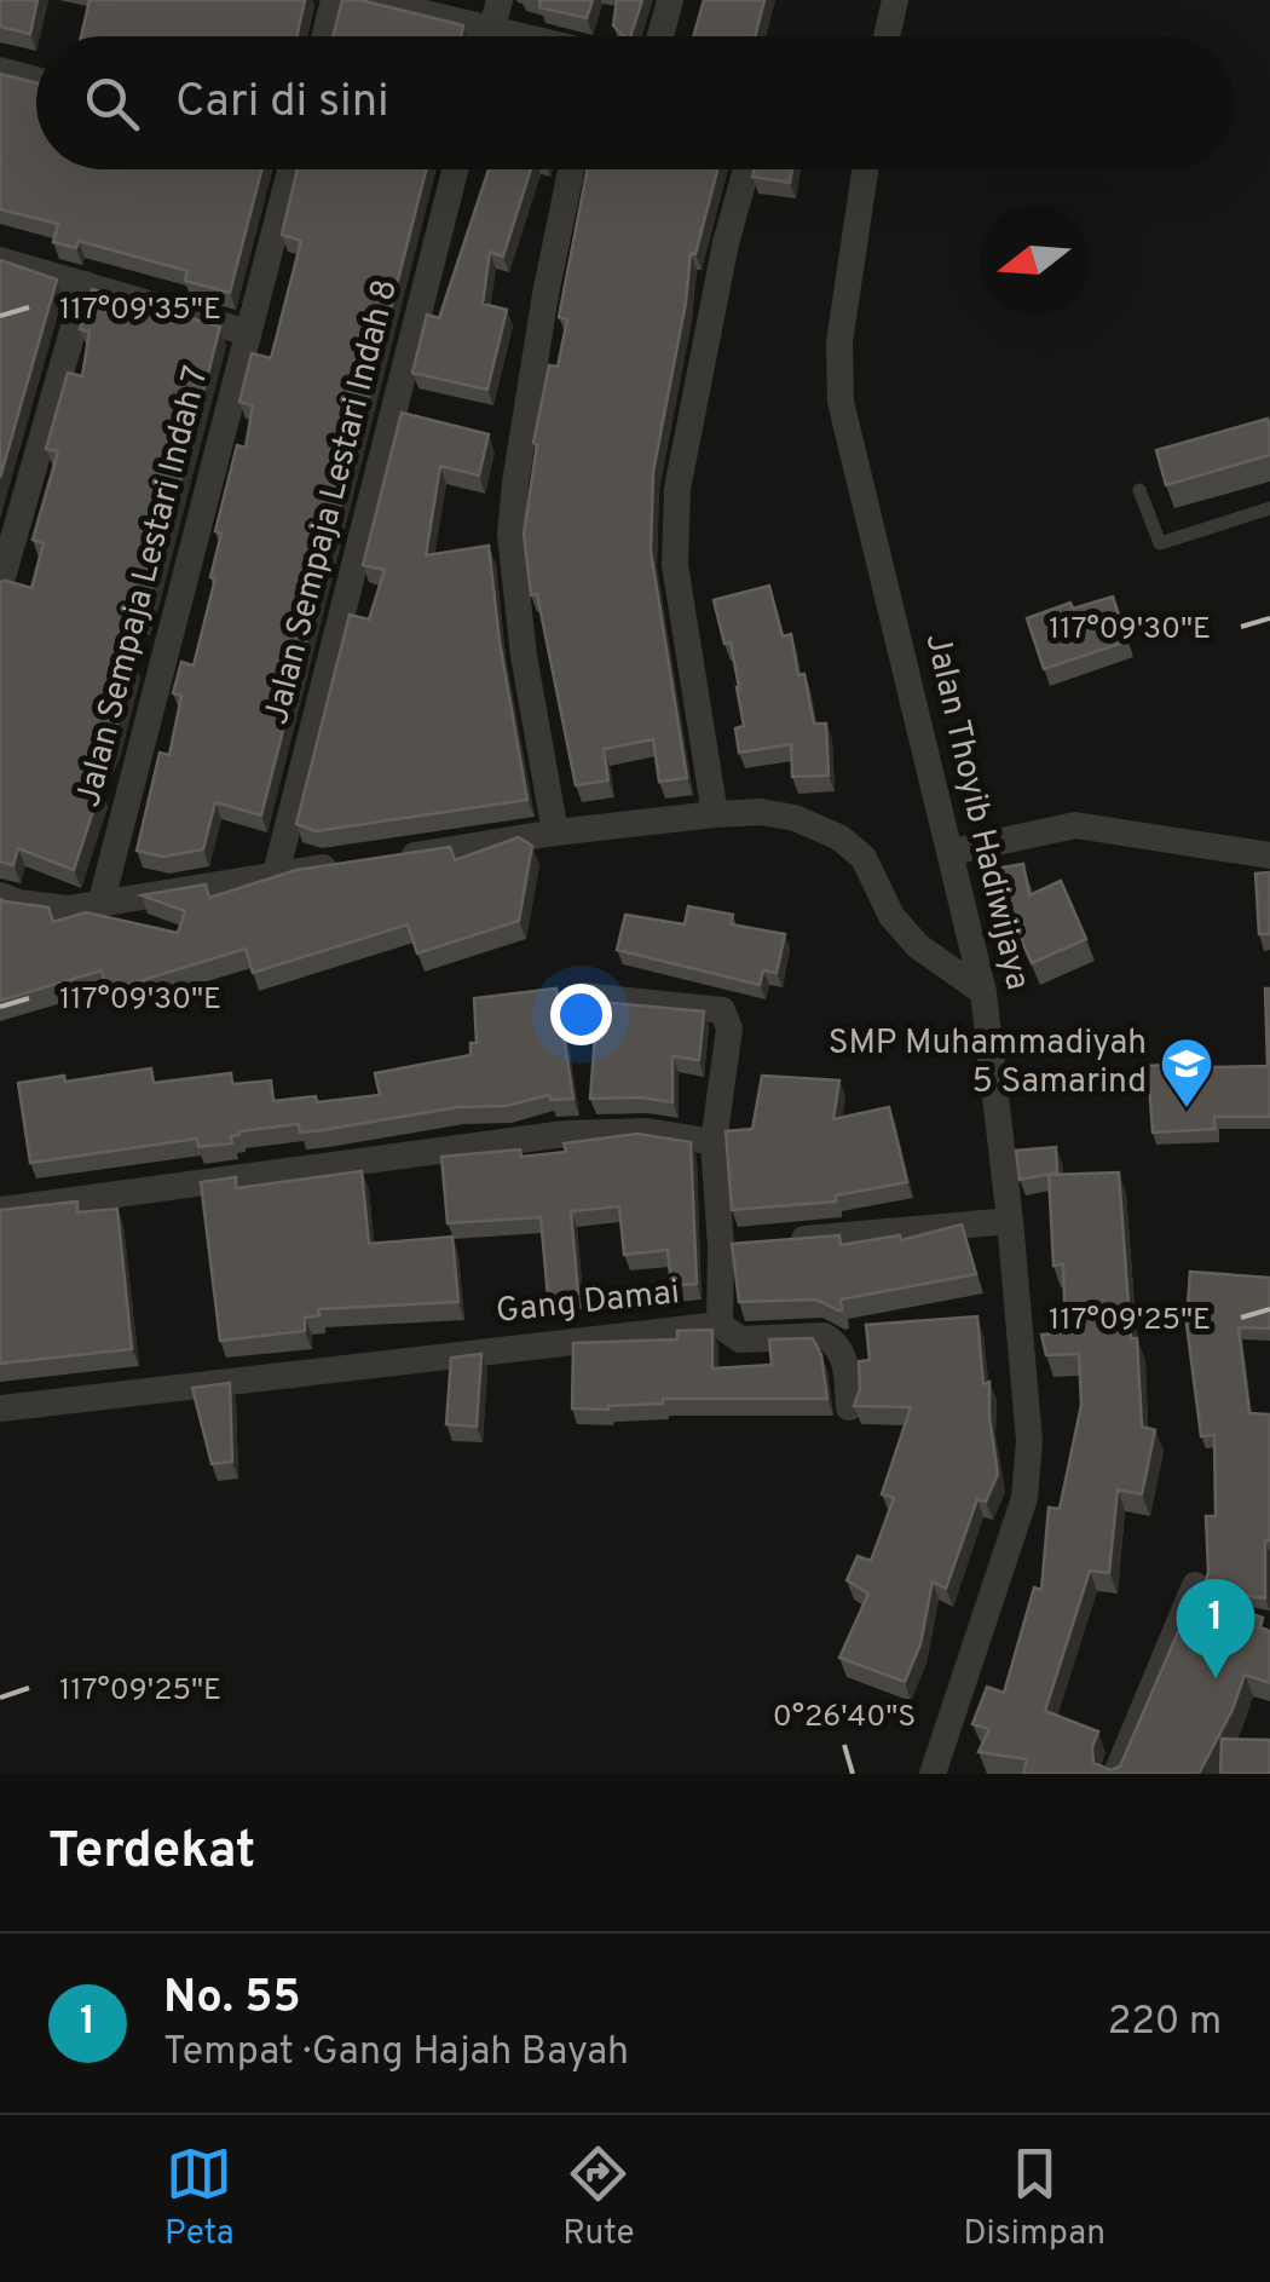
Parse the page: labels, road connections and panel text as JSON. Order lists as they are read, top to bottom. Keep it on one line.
{"streets":{"street":["Jalan Sempaja Lestari Indah 8","Jalan Sempaja Lestari Indah 7","Jalan Thoyib Hadiwijaya","Gang Damai"]},"places":{"school or university":["SMP Muhammadiyah 5 Samarind"]},"north":"left","page":{"search":"Cari di sini","pins":"1","heading":"Terdekat","list":[{"mark":"1","name":"No. 55","note":"Tempat · Gang Hajah Bayah","value":"220 m"}],"nav":["Peta","Rute","Disimpan"]},"coordinates":["117°09'35\"E","117°09'30\"E","117°09'25\"E","0°26'40\"S"]}
